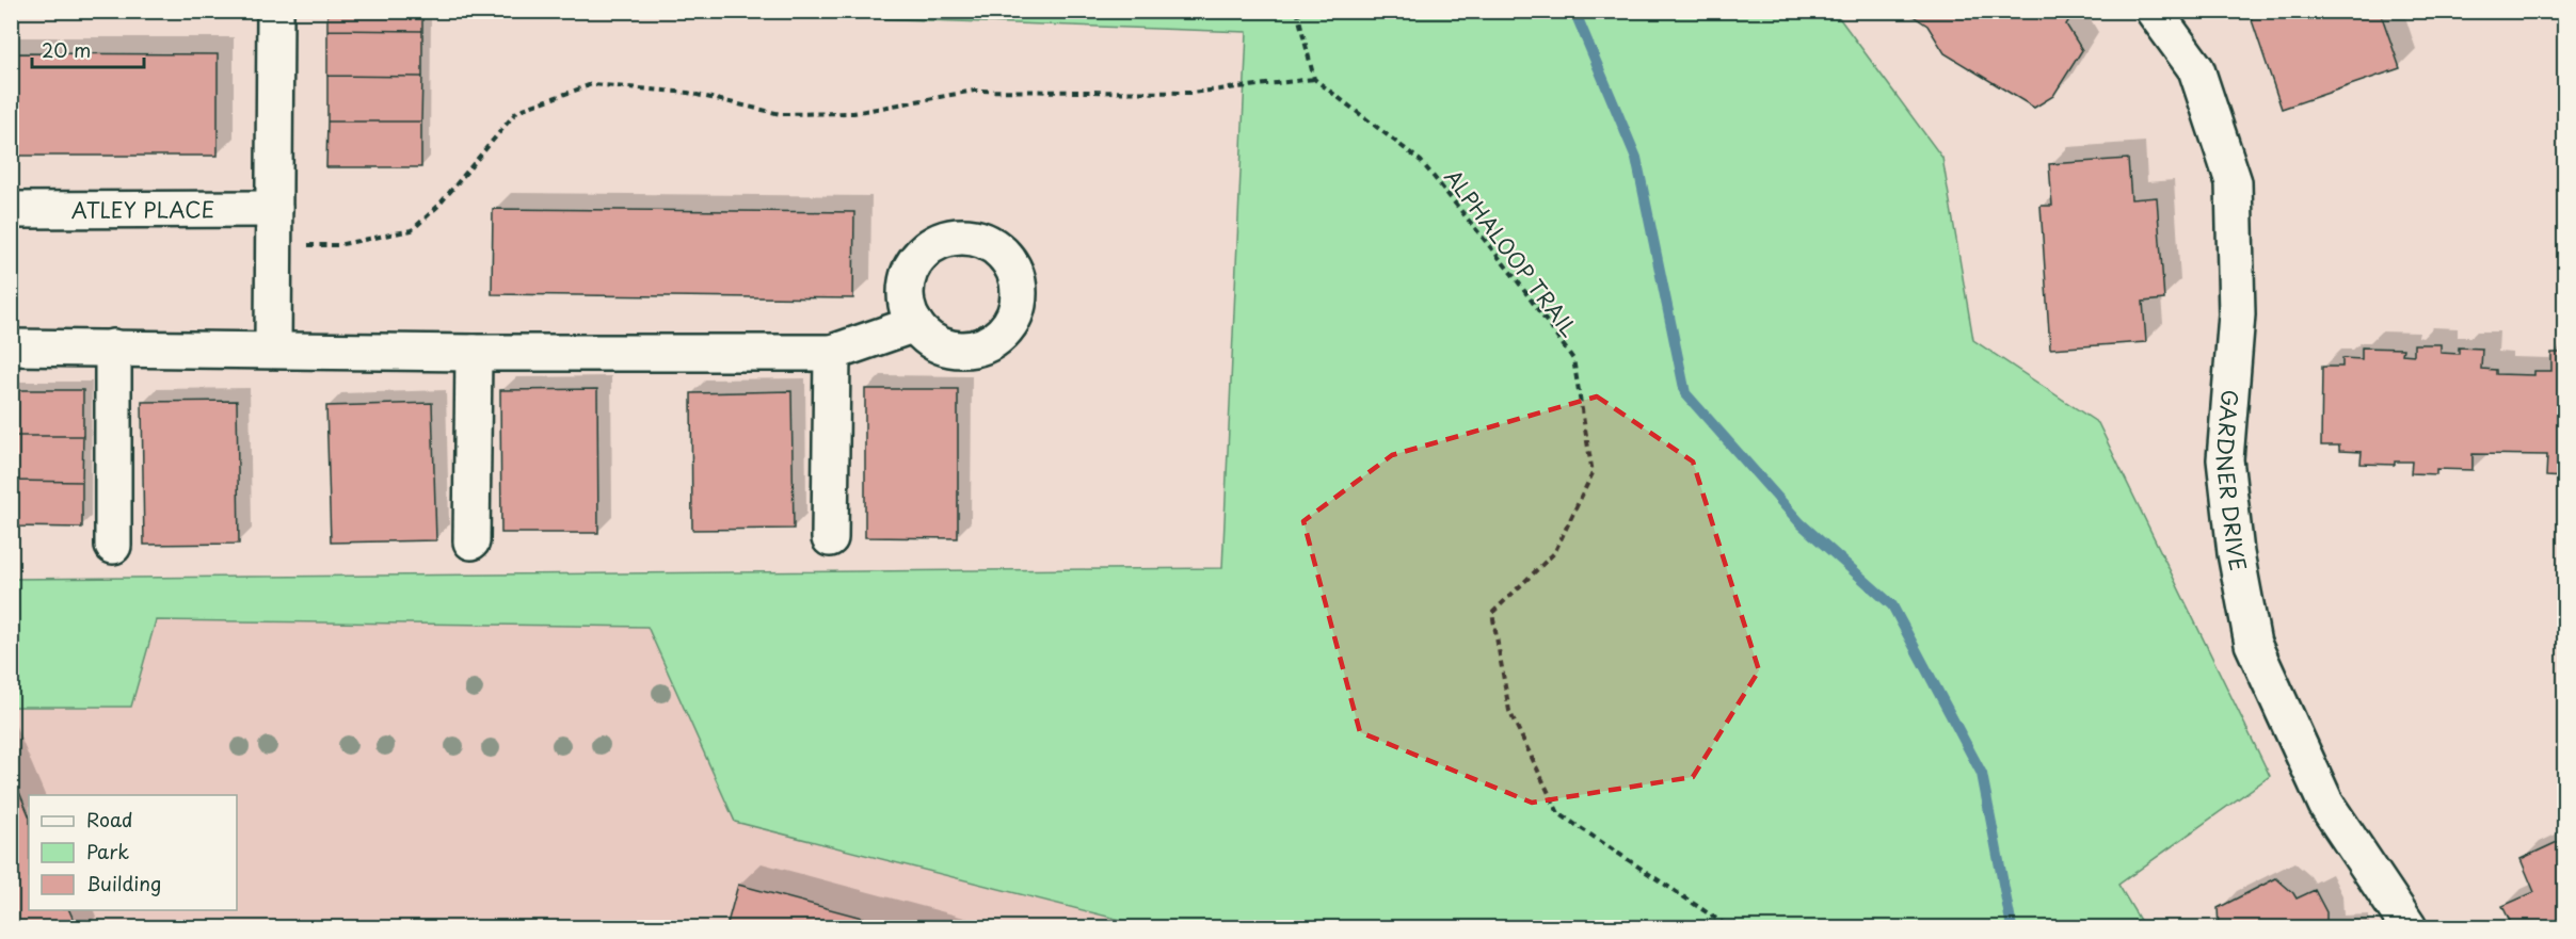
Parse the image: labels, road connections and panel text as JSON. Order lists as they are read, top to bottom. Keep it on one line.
{"streets":{"street":["ATLEY PLACE","GARDNER DRIVE"],"path":["ALPHALOOP TRAIL"]},"legend":["Road","Park","Building"],"scale_bar":"20 m"}
